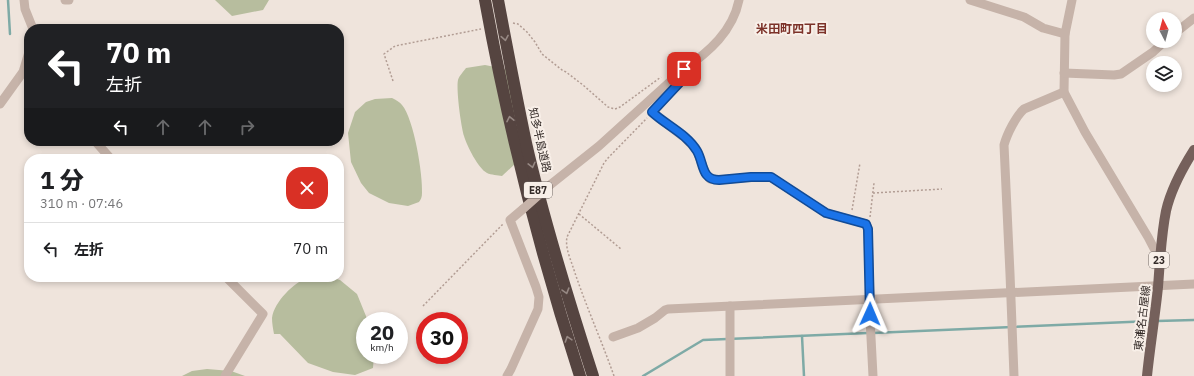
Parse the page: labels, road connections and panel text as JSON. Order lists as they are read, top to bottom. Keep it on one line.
{"streets":{"highway":["知多半島道路","E87"],"main road":["23","東浦名古屋線"]},"districts":["米田町四丁目"],"north":"top","page":{"turn":["70 m","左折"],"heading":["1 分","310 m · 07:46"],"list":[{"name":"左折","value":"70 m"}],"speed":"20 km/h","limit":"30"}}
